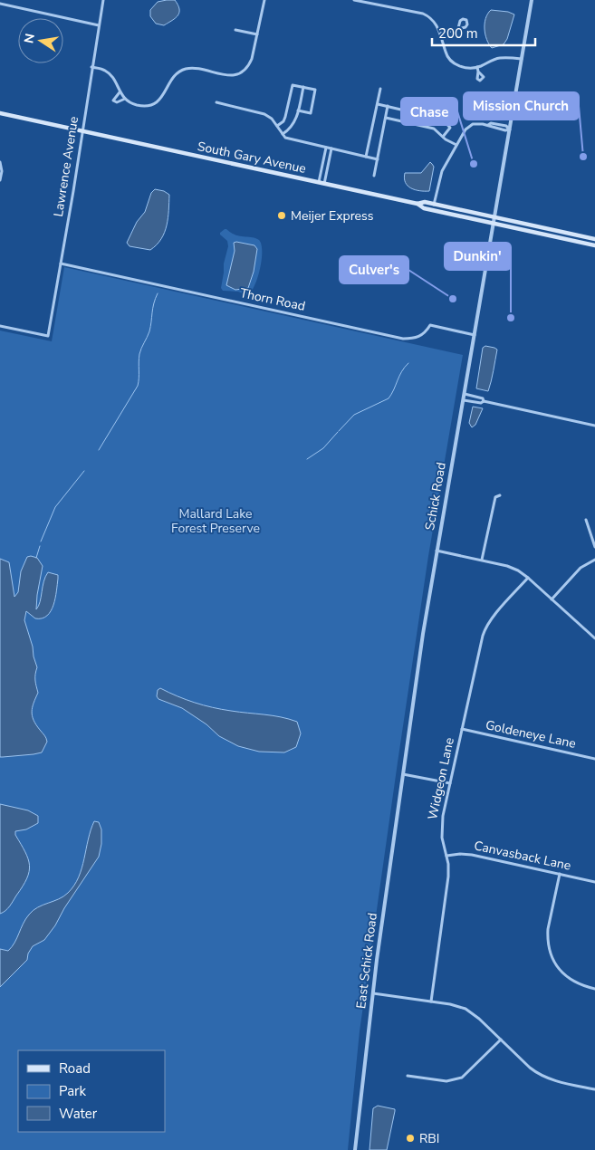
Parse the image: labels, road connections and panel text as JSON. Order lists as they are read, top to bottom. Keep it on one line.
{"streets":{"main road":["South Gary Avenue"],"street":["Lawrence Avenue","Thorn Road","Schick Road","Goldeneye Lane","Widgeon Lane","Canvasback Lane","East Schick Road"]},"crossings":[["South Gary Avenue","Lawrence Avenue"],["South Gary Avenue","Schick Road"],["Lawrence Avenue","Thorn Road"],["Thorn Road","Schick Road"],["Schick Road","East Schick Road"],["Goldeneye Lane","Widgeon Lane"],["Widgeon Lane","Canvasback Lane"]],"parks":["Mallard Lake Forest Preserve"],"places":["Mission Church","Chase","Meijer Express","Culver's","Dunkin'","RBI"],"legend":["Road","Park","Water"],"scale_bar":"200 m","north":"left"}
